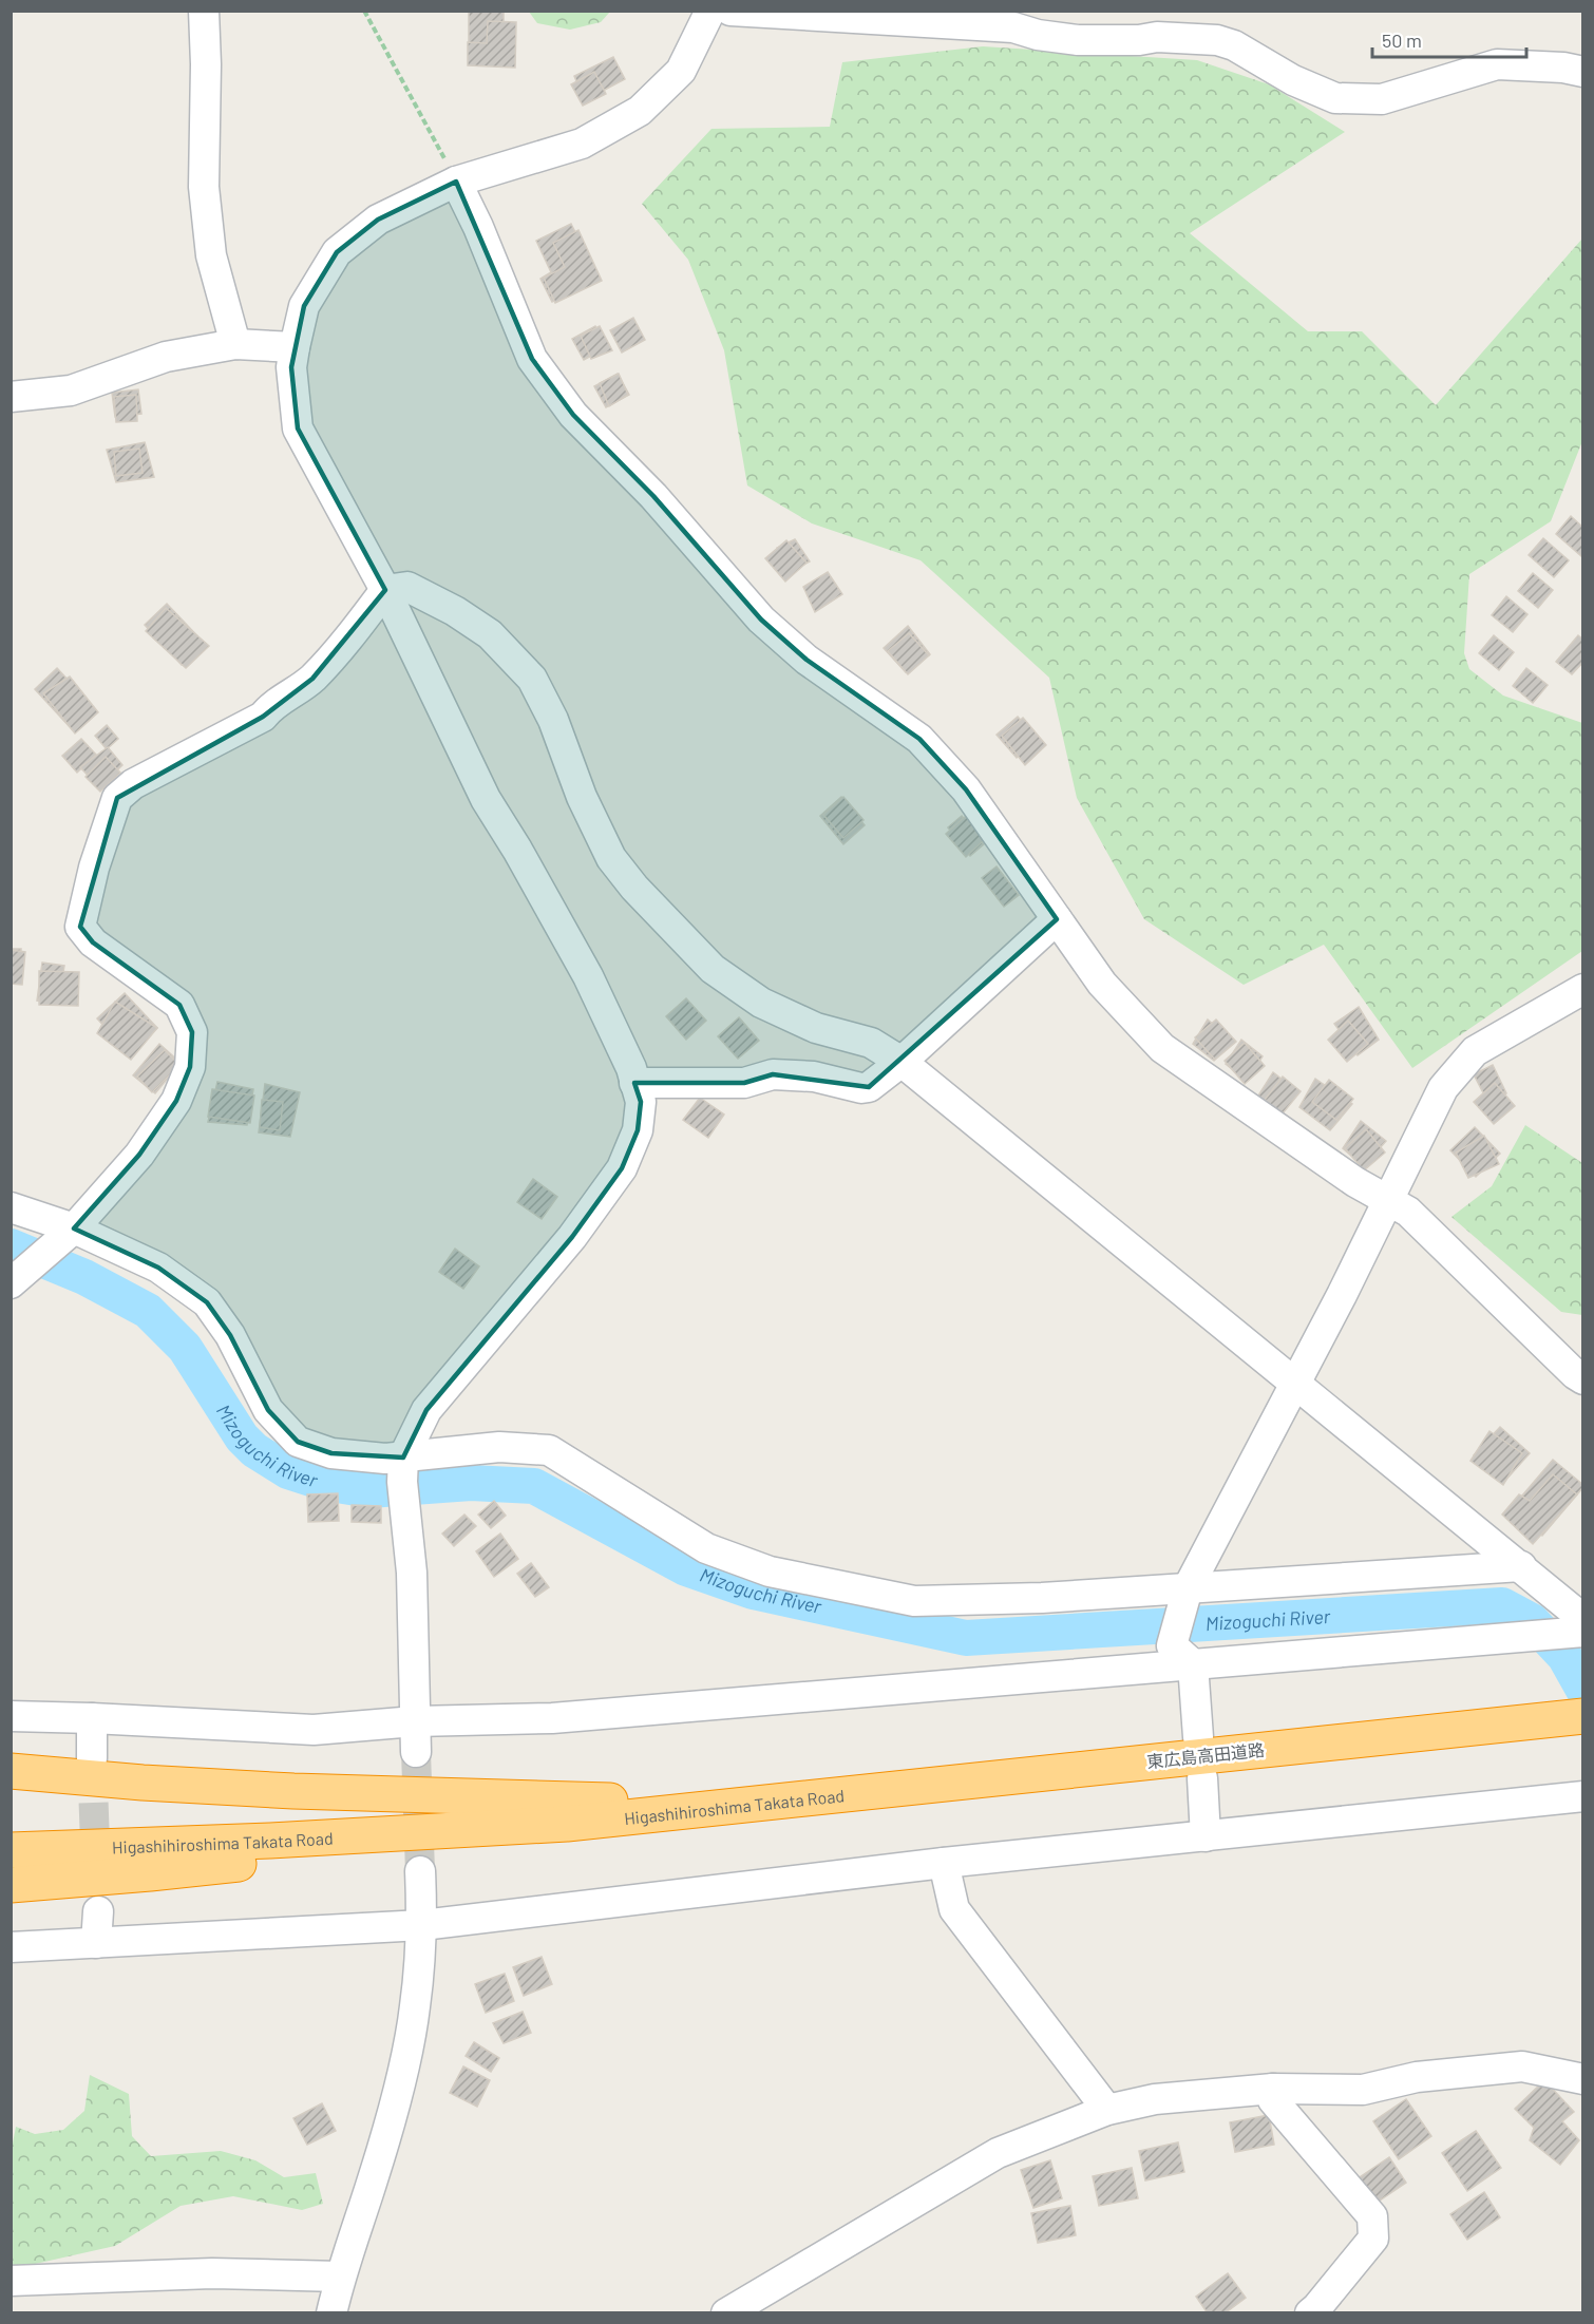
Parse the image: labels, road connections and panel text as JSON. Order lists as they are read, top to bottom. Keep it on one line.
{"streets":{"highway":["東広島高田道路","Higashihiroshima Takata Road"]},"crossings":[["東広島高田道路","Higashihiroshima Takata Road"]],"water":["Mizoguchi River"],"scale_bar":"50 m"}
